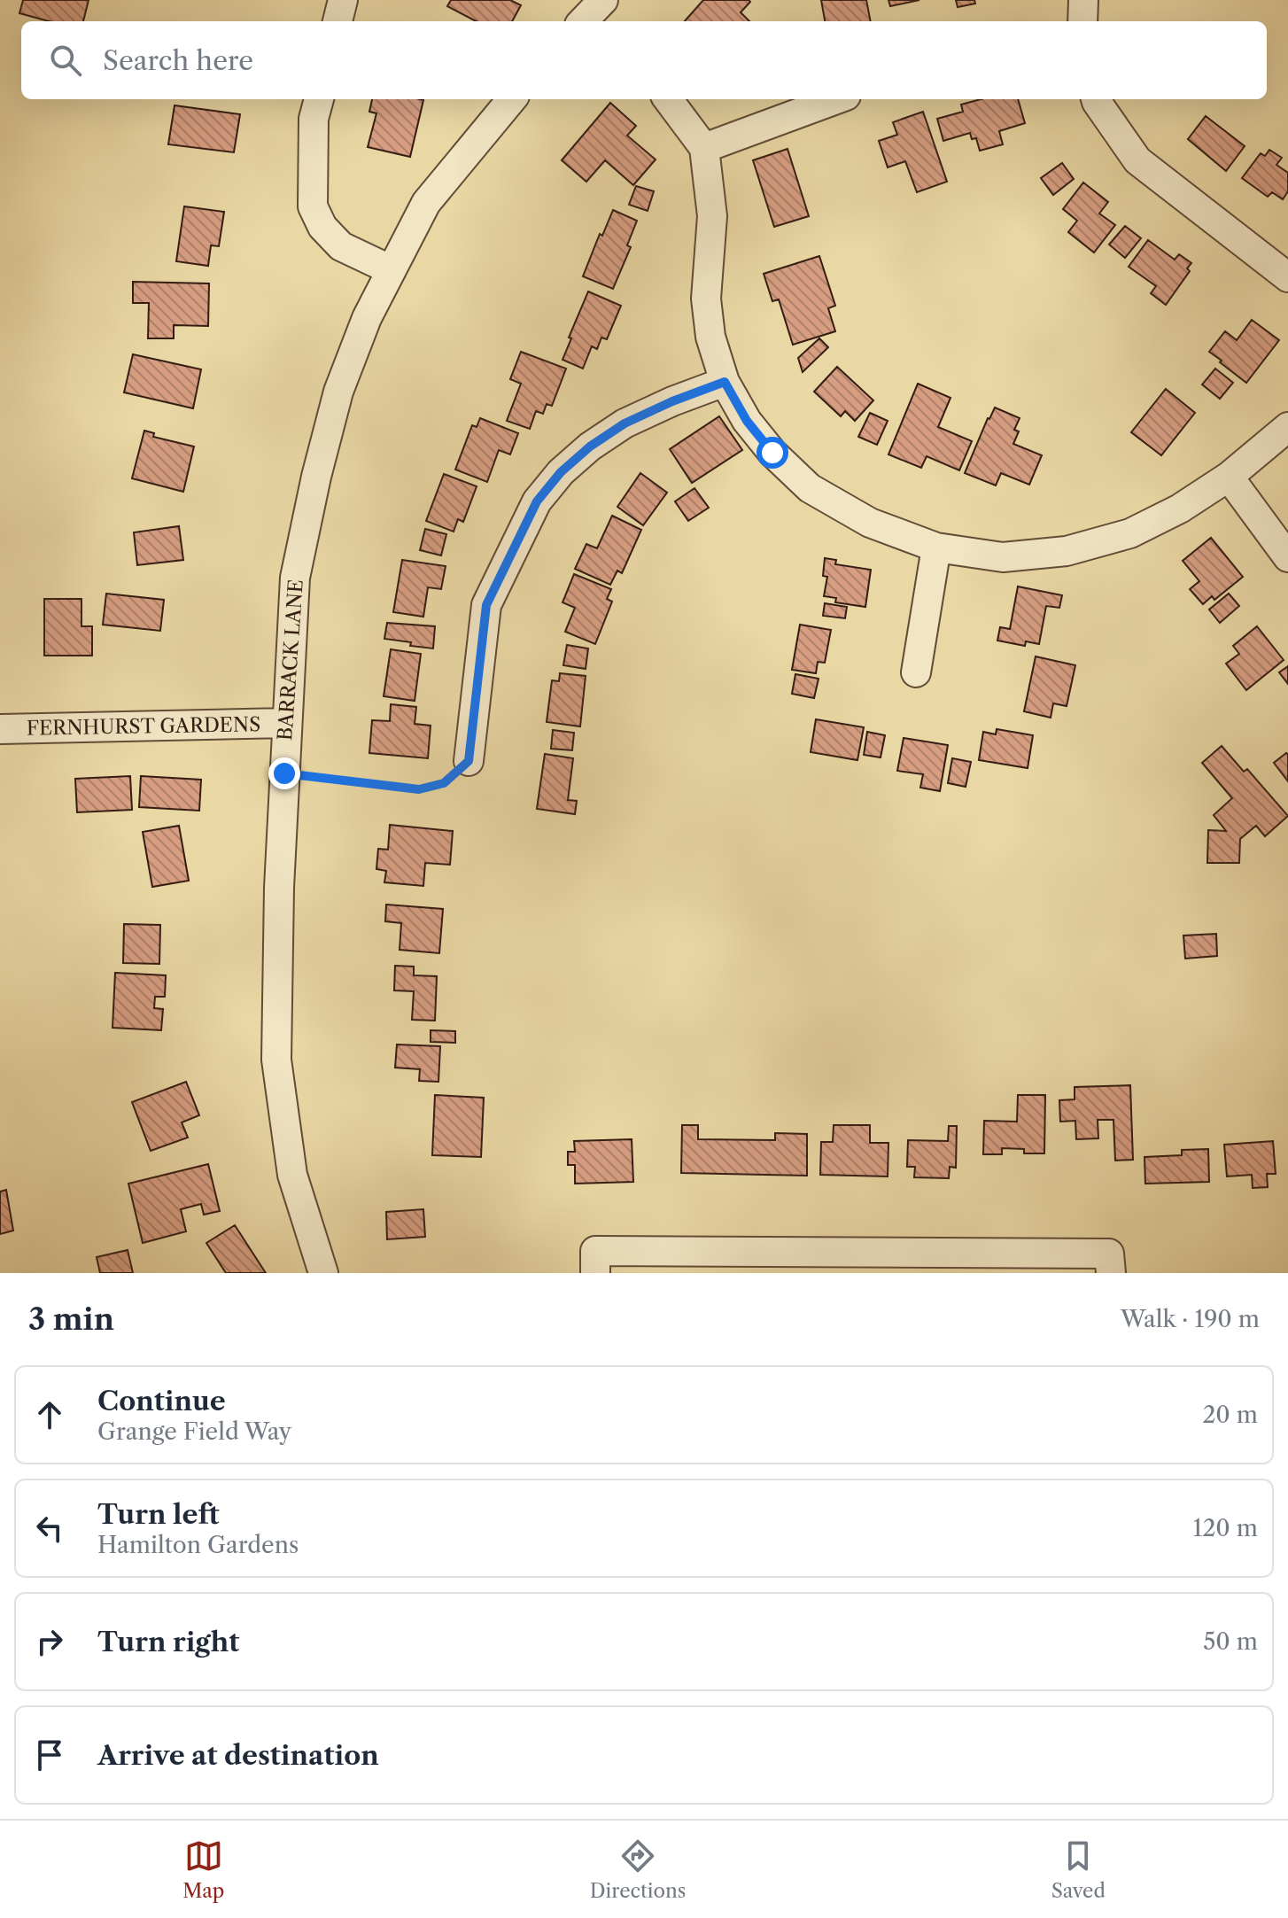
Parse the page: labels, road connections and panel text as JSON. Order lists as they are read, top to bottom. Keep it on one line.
{"streets":{"street":["BARRACK LANE","FERNHURST GARDENS"]},"crossings":[["BARRACK LANE","FERNHURST GARDENS"]],"page":{"search":"Search here","heading":["3 min","Walk · 190 m"],"list":[["Continue","Grange Field Way","20 m"],["Turn left","Hamilton Gardens","120 m"],["Turn right","50 m"],"Arrive at destination"],"nav":["Map","Directions","Saved"]}}
